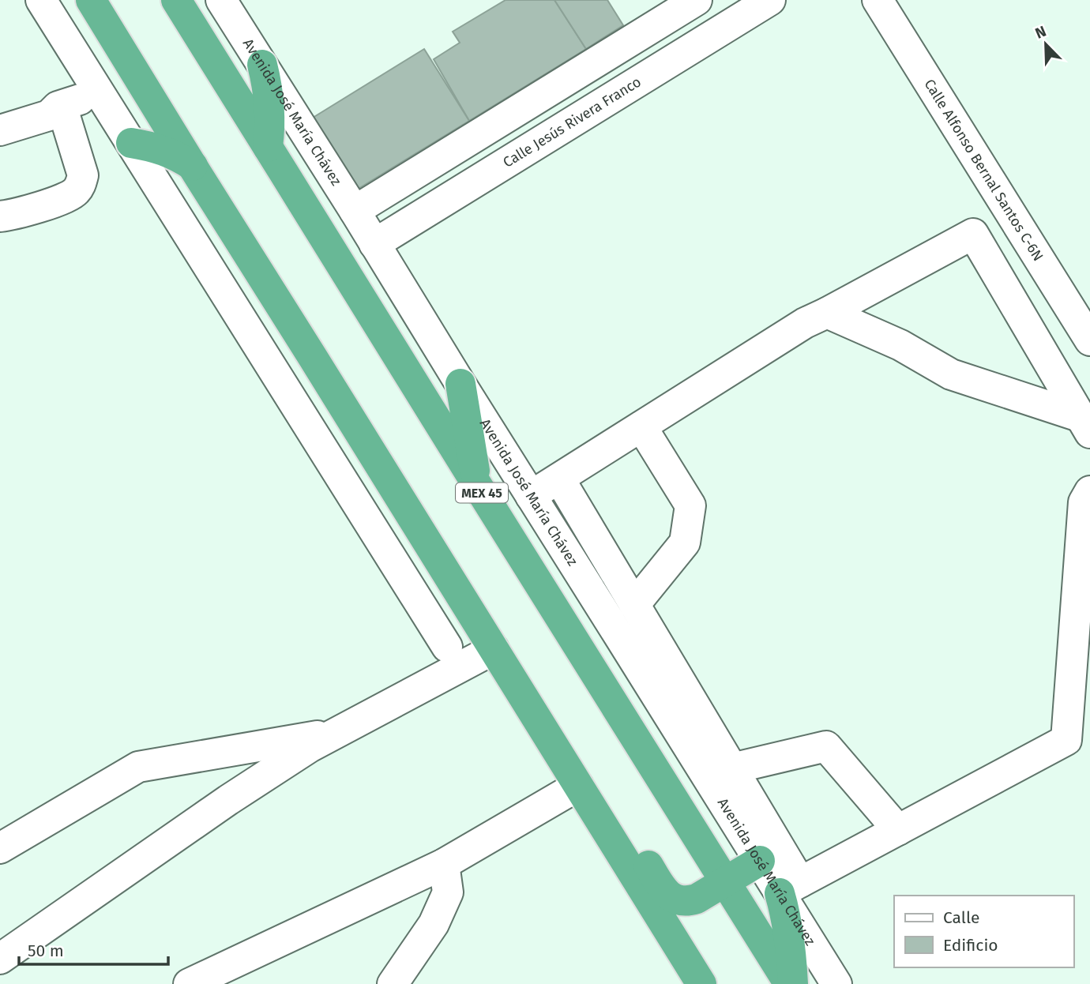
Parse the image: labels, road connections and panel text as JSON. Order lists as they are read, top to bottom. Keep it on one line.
{"streets":{"highway":["MEX 45"],"street":["Avenida José María Chávez","Calle Jesús Rivera Franco","Calle Alfonso Bernal Santos C-6N"]},"crossings":[["Avenida José María Chávez","Calle Jesús Rivera Franco"]],"legend":["Calle","Edificio"],"scale_bar":"50 m","north":"top left"}
